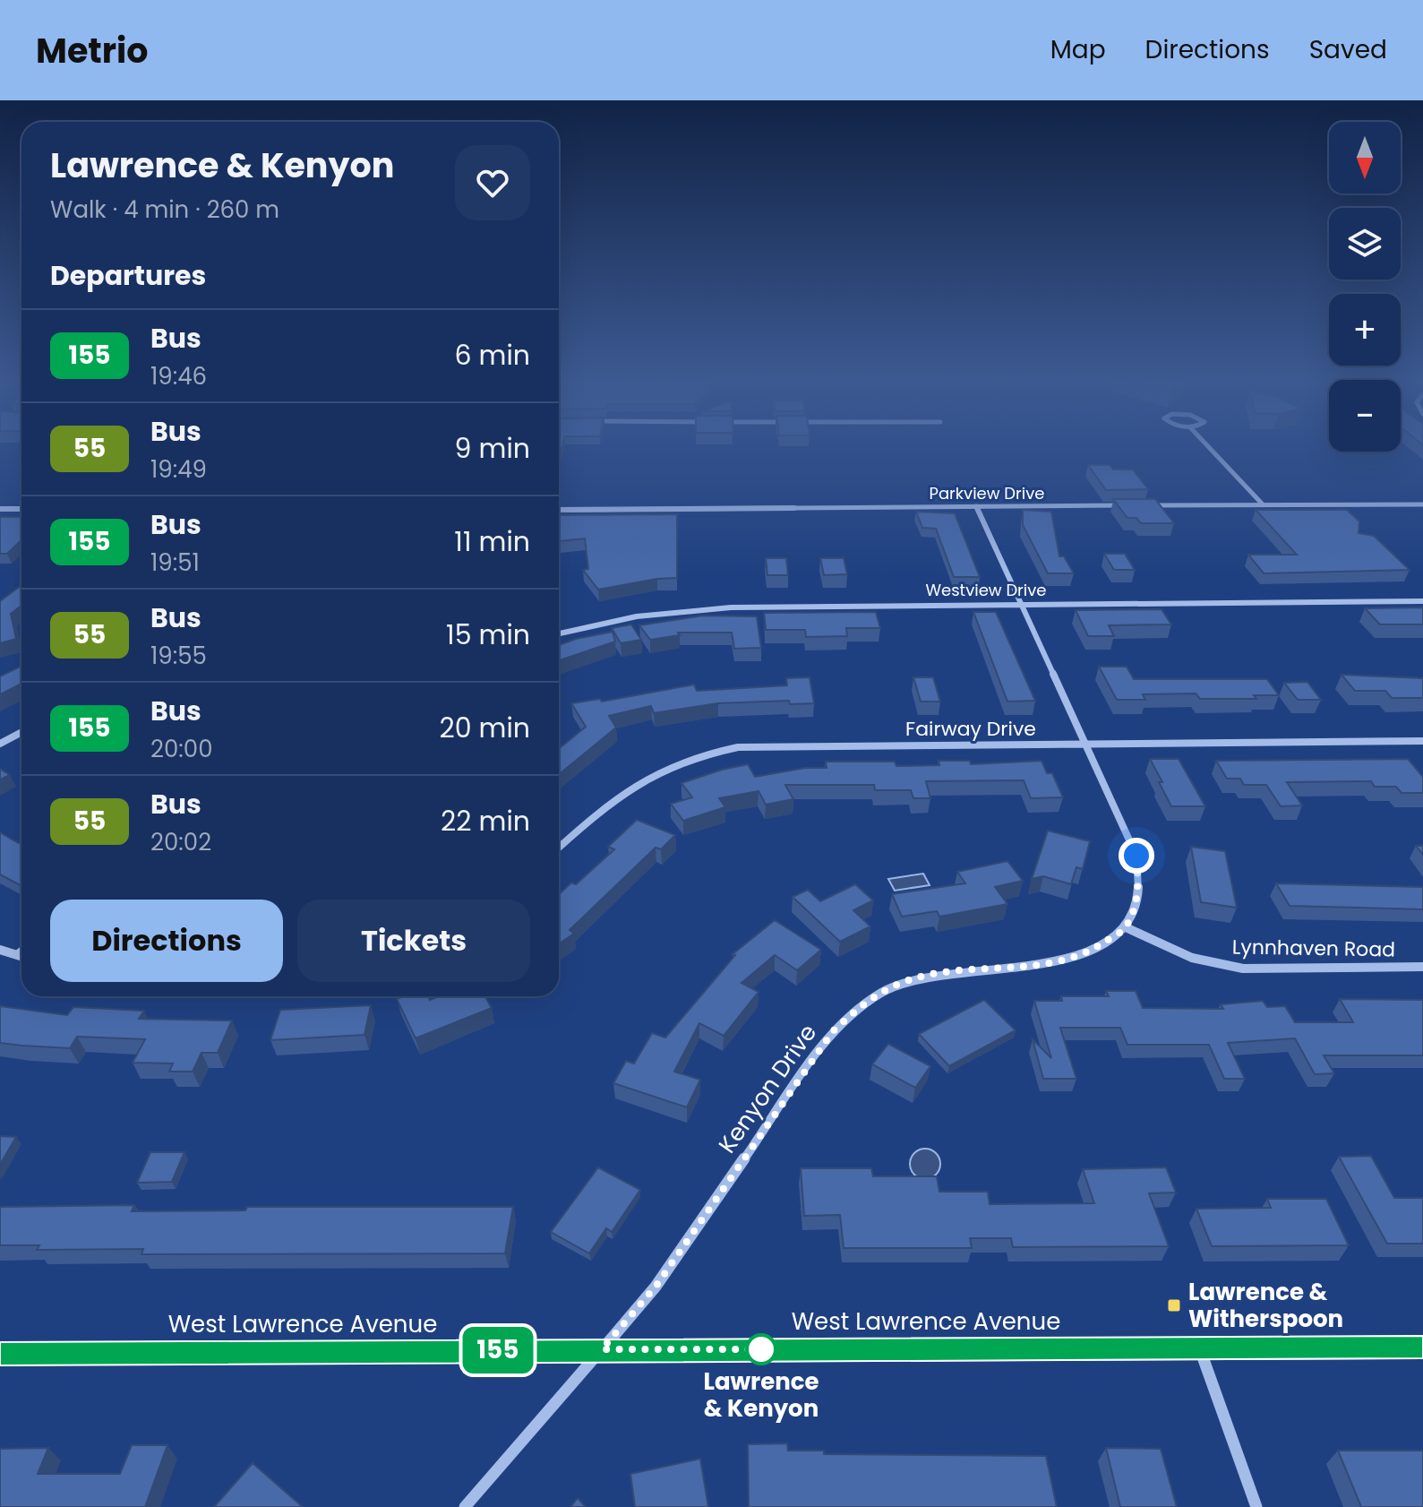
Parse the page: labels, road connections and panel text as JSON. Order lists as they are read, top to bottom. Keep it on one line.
{"streets":{"street":["Parkview Drive","Westview Drive","Fairway Drive","Lynnhaven Road","Kenyon Drive","West Lawrence Avenue"]},"crossings":[["Lynnhaven Road","Kenyon Drive"],["Kenyon Drive","West Lawrence Avenue"]],"places":{"transit":["Lawrence & Witherspoon"],"other":["Lawrence & Kenyon"]},"lines":["bus line 155"],"north":"bottom","page":{"header":"Metrio","nav":["Map","Directions","Saved"],"on_map":"155","map_buttons":["+","−"],"heading":[["Lawrence & Kenyon","Walk · 4 min · 260 m"],"Departures"],"list":[{"mark":"155","name":"Bus","note":"19:46","value":"6 min"},{"mark":"55","name":"Bus","note":"19:49","value":"9 min"},{"mark":"155","name":"Bus","note":"19:51","value":"11 min"},{"mark":"55","name":"Bus","note":"19:55","value":"15 min"},{"mark":"155","name":"Bus","note":"20:00","value":"20 min"},{"mark":"55","name":"Bus","note":"20:02","value":"22 min"}],"buttons":["Directions","Tickets"]}}
